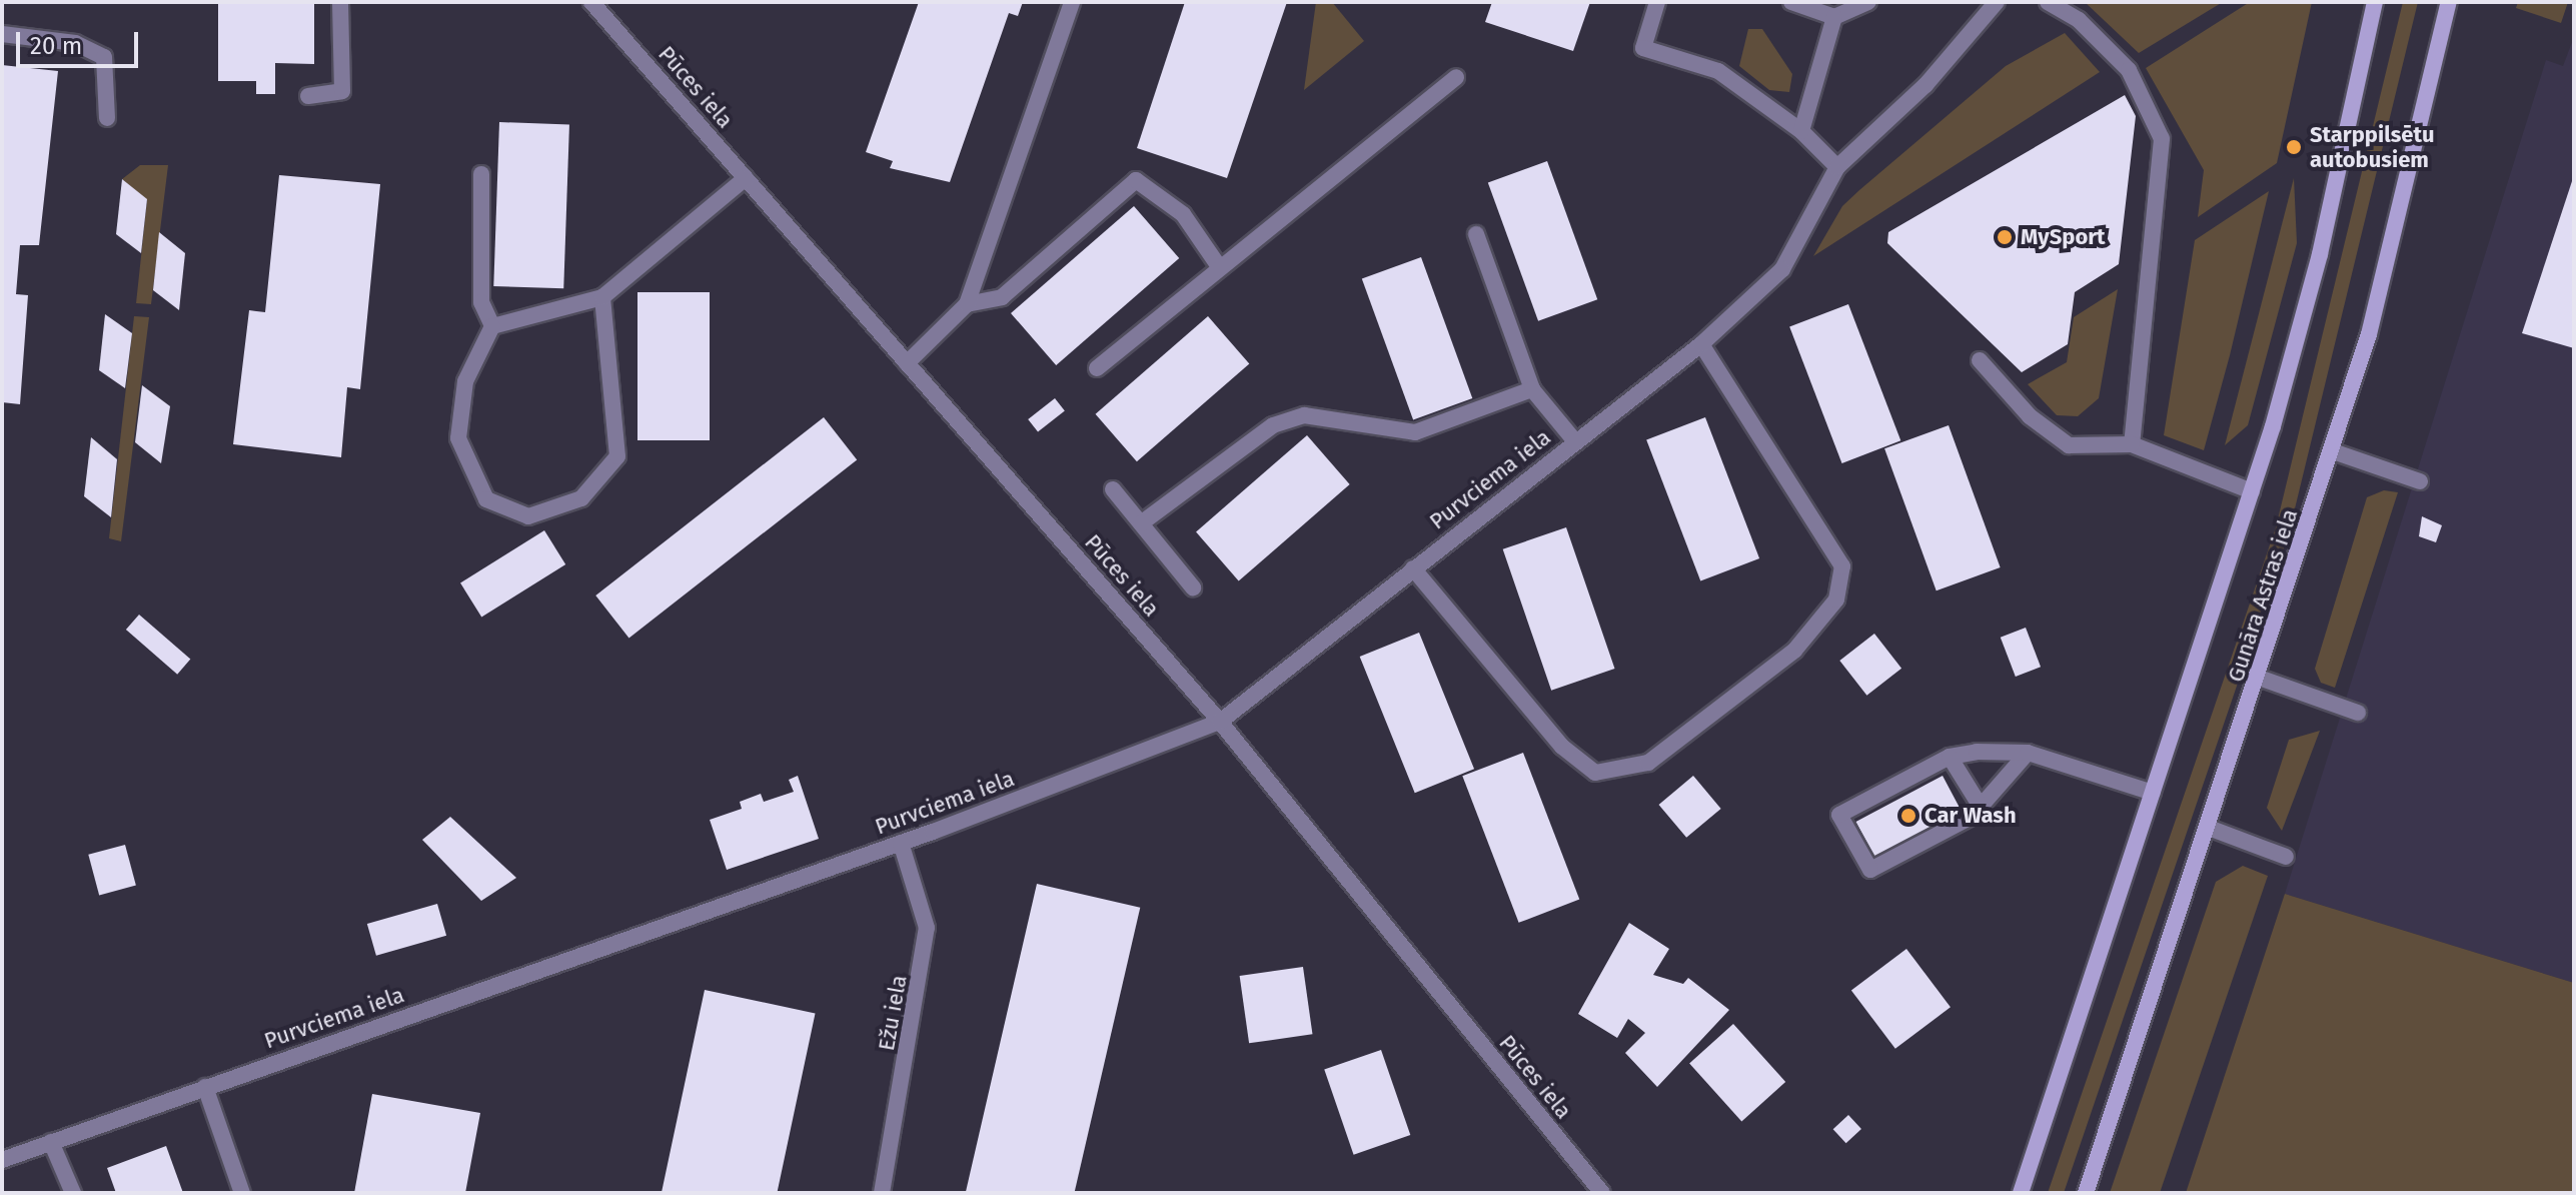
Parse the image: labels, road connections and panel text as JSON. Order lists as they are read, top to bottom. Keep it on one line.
{"streets":{"main road":["Gunāra Astras iela"],"street":["Pūces iela","Purvciema iela","Ežu iela"]},"crossings":[["Pūces iela","Purvciema iela"],["Purvciema iela","Ežu iela"]],"places":["Starppilsētu autobusiem","MySport","Car Wash"],"scale_bar":"20 m"}
